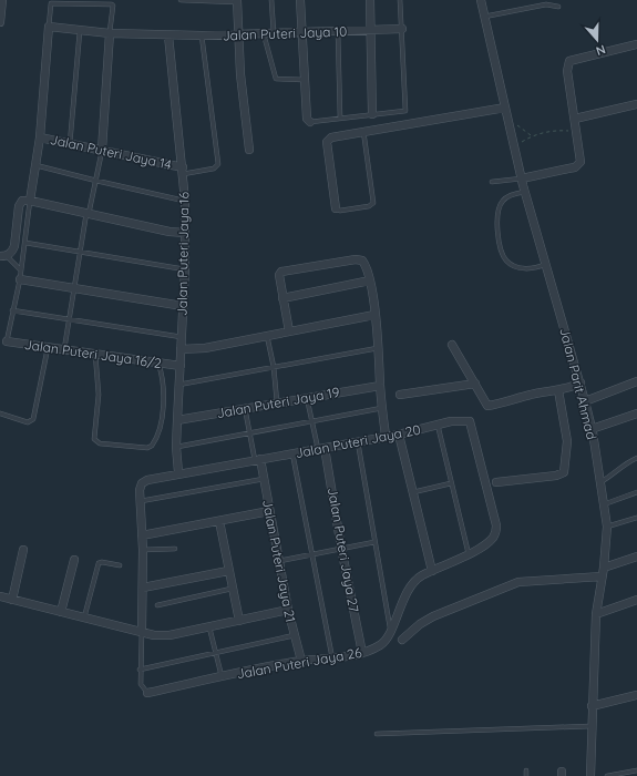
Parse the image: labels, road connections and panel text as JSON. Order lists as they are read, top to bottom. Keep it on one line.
{"streets":{"street":["Jalan Puteri Jaya 10","Jalan Puteri Jaya 14","Jalan Puteri Jaya 16","Jalan Puteri Jaya 16/2","Jalan Parit Ahmad","Jalan Puteri Jaya 19","Jalan Puteri Jaya 20","Jalan Puteri Jaya 27","Jalan Puteri Jaya 21","Jalan Puteri Jaya 26"]},"crossings":[["Jalan Puteri Jaya 10","Jalan Puteri Jaya 16"],["Jalan Puteri Jaya 14","Jalan Puteri Jaya 16"],["Jalan Puteri Jaya 16","Jalan Puteri Jaya 16/2"],["Jalan Puteri Jaya 16","Jalan Puteri Jaya 19"],["Jalan Puteri Jaya 16","Jalan Puteri Jaya 20"],["Jalan Puteri Jaya 20","Jalan Puteri Jaya 27"],["Jalan Puteri Jaya 20","Jalan Puteri Jaya 21"],["Jalan Puteri Jaya 20","Jalan Puteri Jaya 26"],["Jalan Puteri Jaya 27","Jalan Puteri Jaya 26"],["Jalan Puteri Jaya 21","Jalan Puteri Jaya 26"]],"north":"bottom"}
